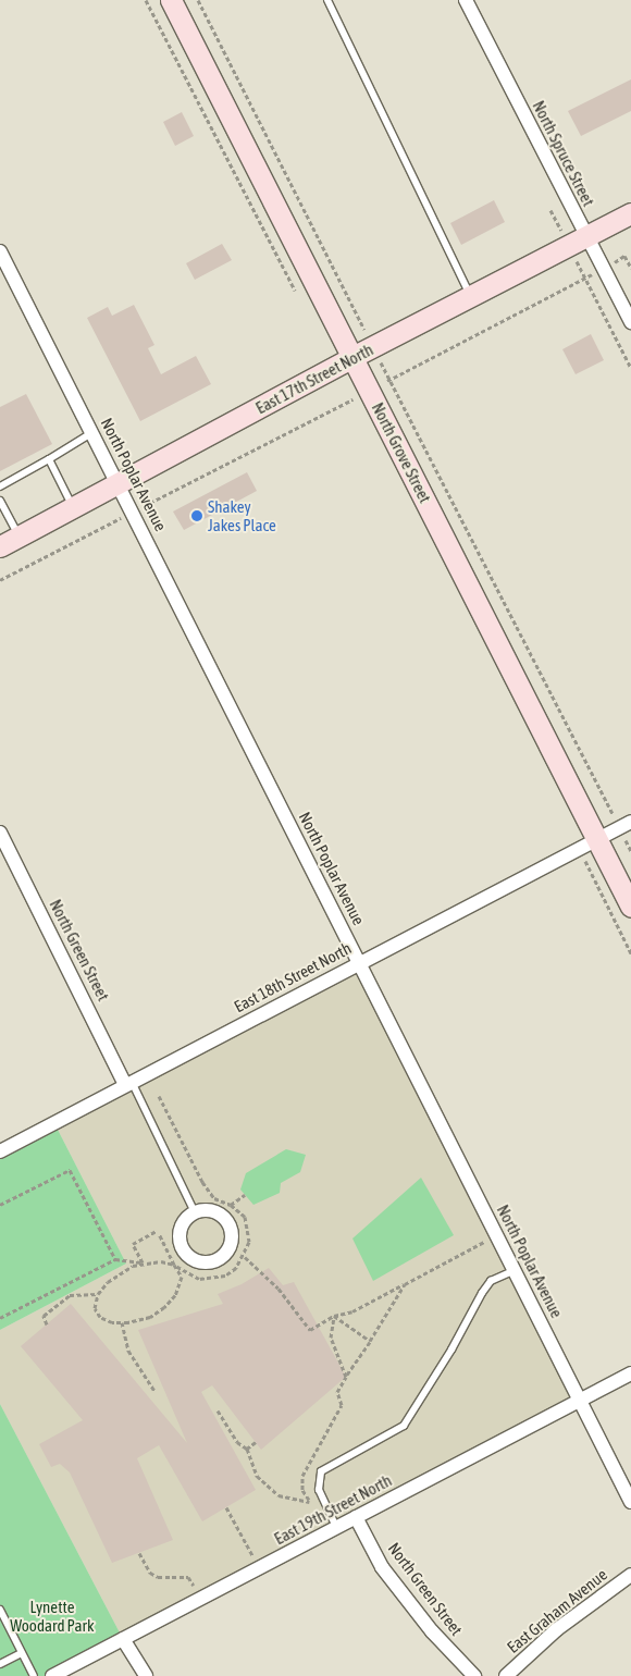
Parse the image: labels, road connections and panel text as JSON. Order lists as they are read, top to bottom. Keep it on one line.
{"streets":{"street":["North Spruce Street","East 17th Street North","North Grove Street","North Poplar Avenue","North Green Street","East 18th Street North","East 19th Street North","East Graham Avenue"]},"crossings":[["North Spruce Street","East 17th Street North"],["East 17th Street North","North Grove Street"],["East 17th Street North","North Poplar Avenue"],["North Grove Street","East 18th Street North"],["North Poplar Avenue","East 18th Street North"],["North Poplar Avenue","East 19th Street North"],["North Green Street","East 18th Street North"],["North Green Street","East 19th Street North"]],"parks":["Lynette Woodard Park"],"places":["Shakey Jakes Place"]}
